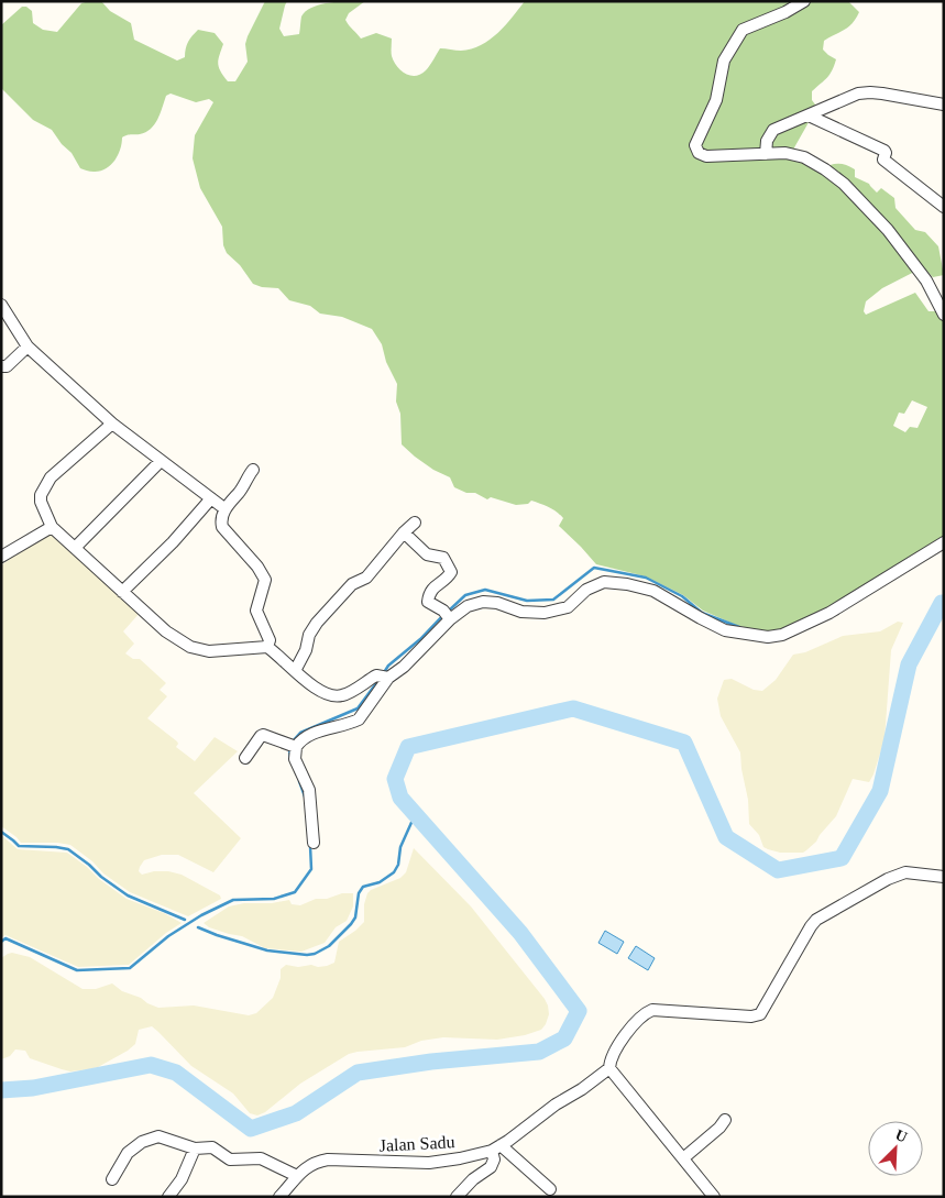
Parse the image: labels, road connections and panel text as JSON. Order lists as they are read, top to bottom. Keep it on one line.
{"streets":{"street":["Jalan Sadu"]},"north":"top right"}
